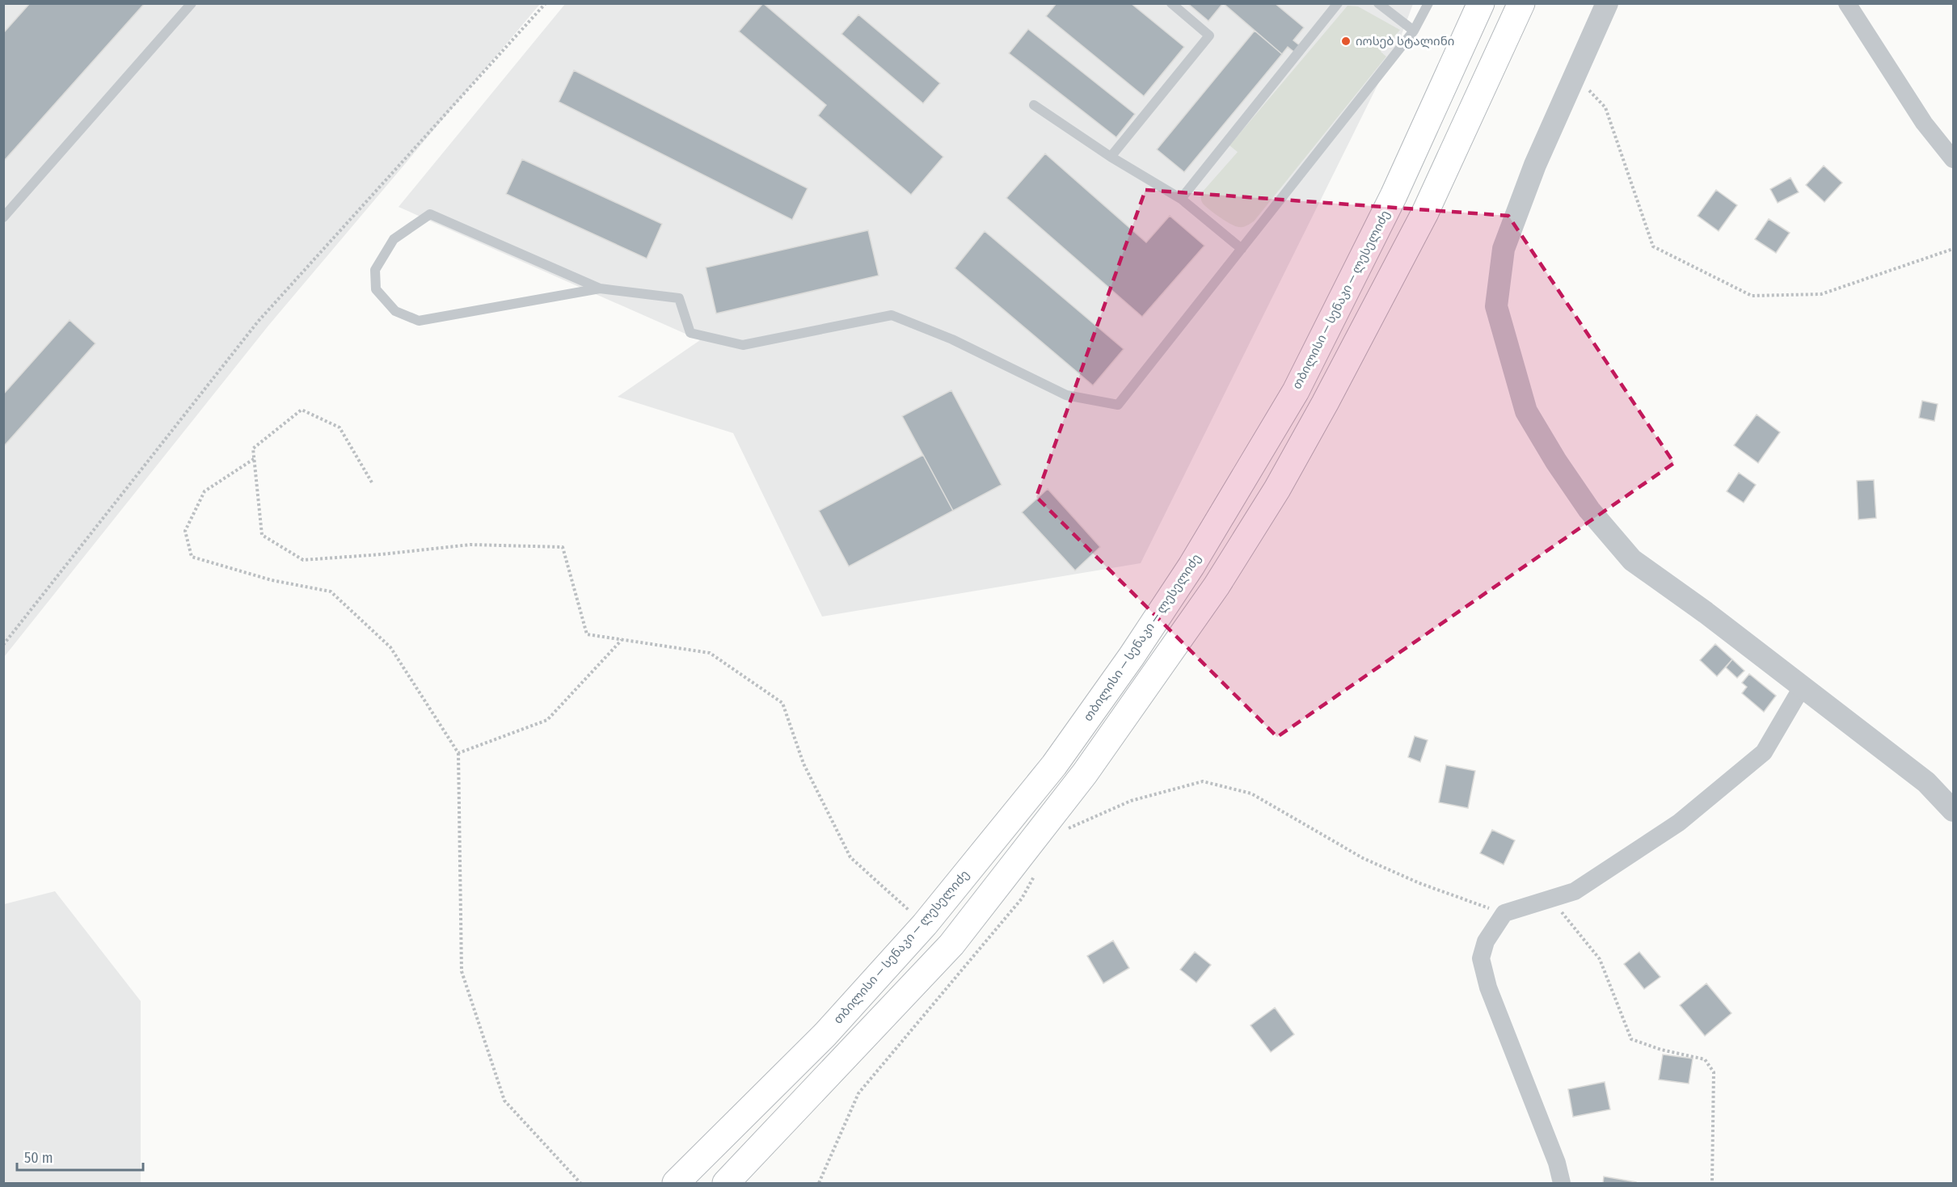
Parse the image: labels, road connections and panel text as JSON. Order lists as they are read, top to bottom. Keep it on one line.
{"streets":{"highway":["თბილისი — სენაკი — ლესელიძე"]},"places":["იოსებ სტალინი"],"scale_bar":"50 m"}
